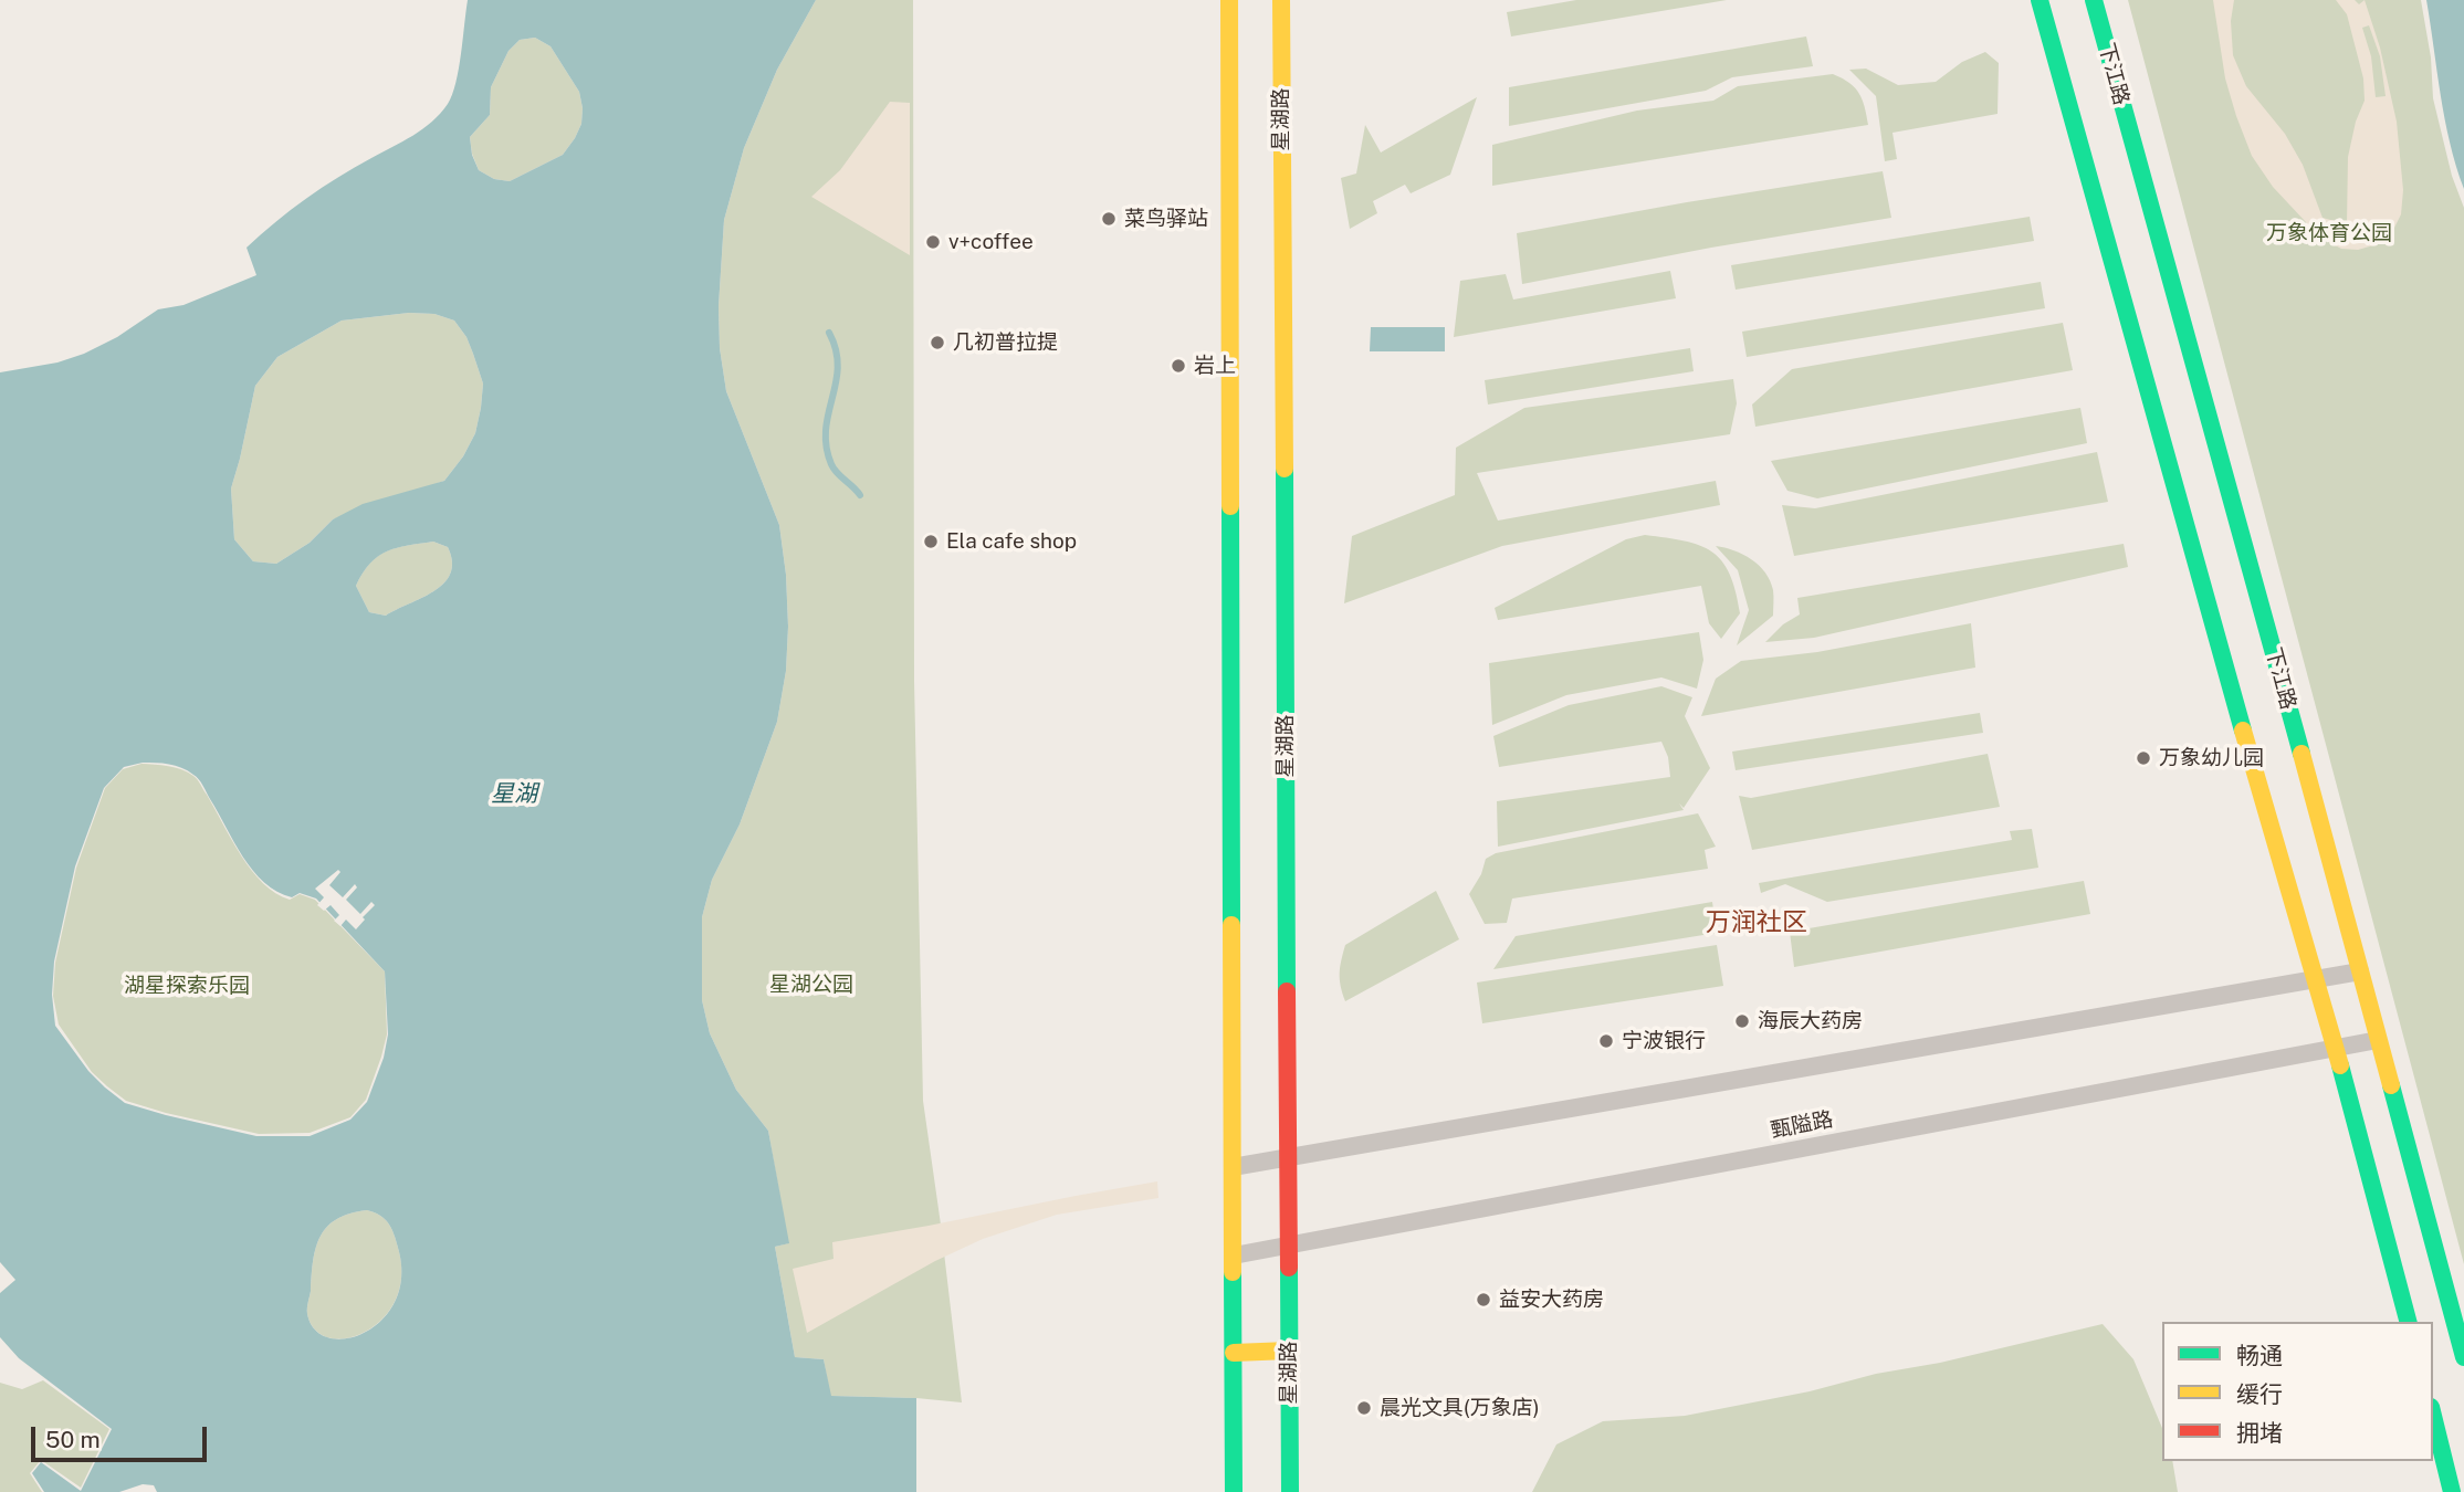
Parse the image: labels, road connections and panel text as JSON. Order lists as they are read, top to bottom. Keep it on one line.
{"streets":{"street":["下江路","星湖路","甄隘路"]},"crossings":[["下江路","甄隘路"],["星湖路","甄隘路"]],"districts":["万润社区"],"water":["星湖"],"parks":["万象体育公园","星湖公园","湖星探索乐园"],"places":["菜鸟驿站","v+coffee","几初普拉提","岩上","Ela cafe shop","万象幼儿园","海辰大药房","宁波银行","益安大药房","晨光文具(万象店)"],"legend":["畅通","缓行","拥堵"],"scale_bar":"50 m"}
